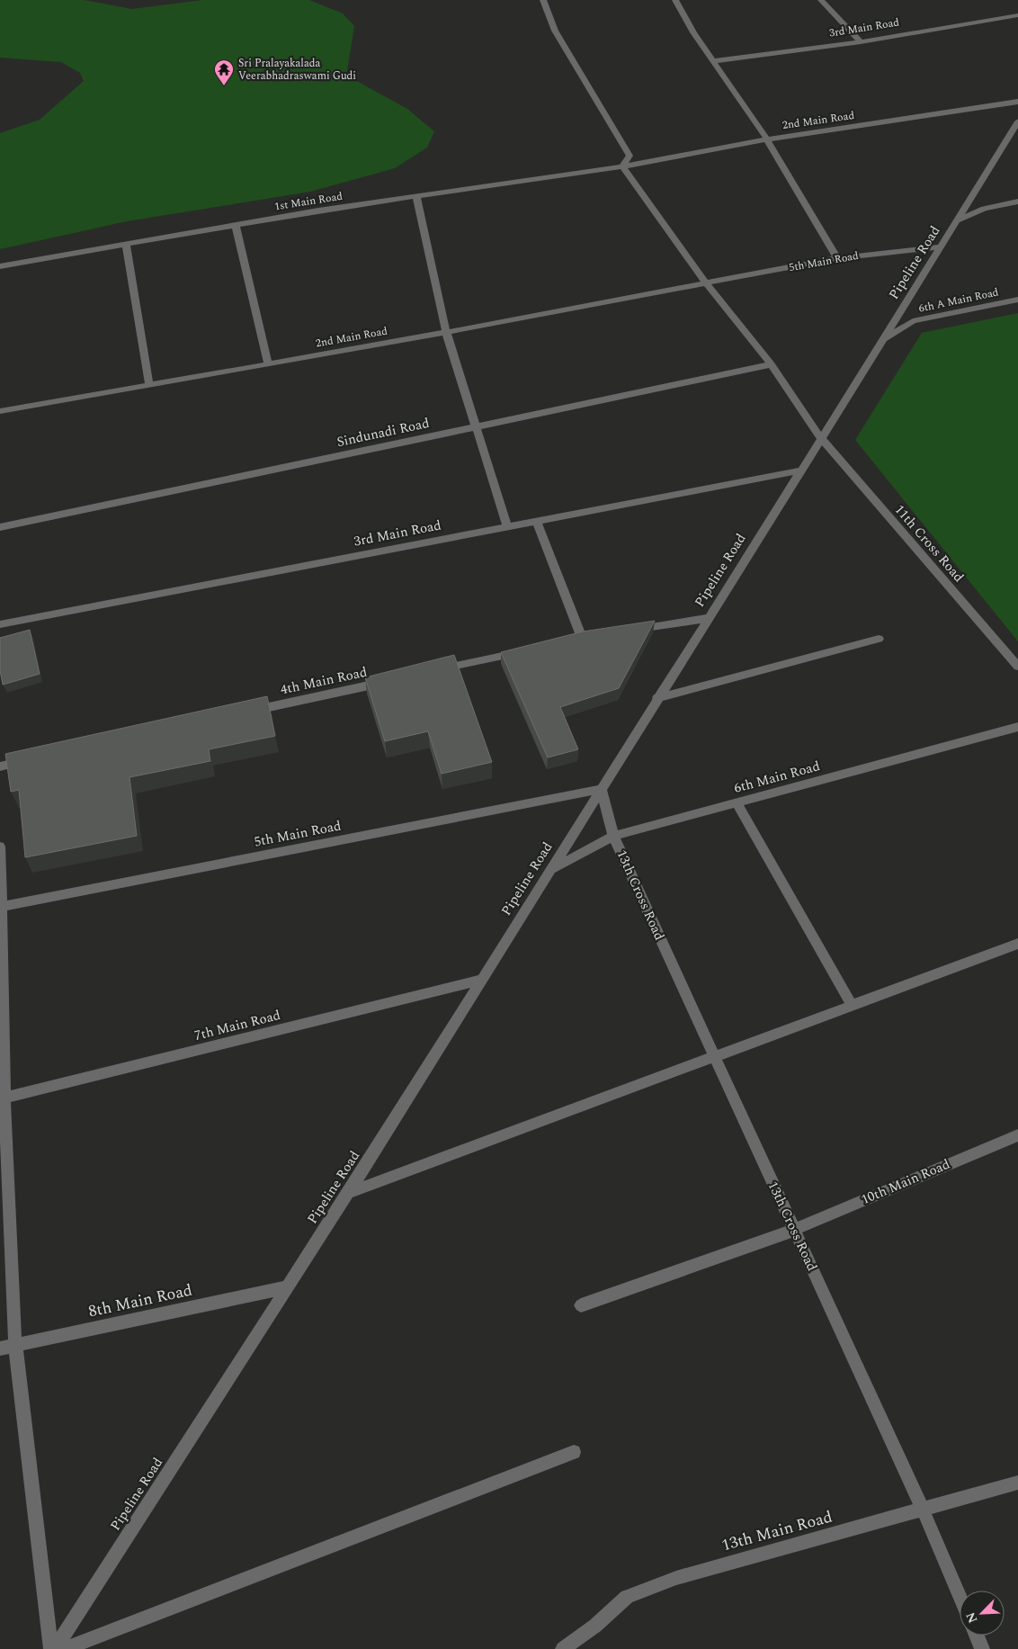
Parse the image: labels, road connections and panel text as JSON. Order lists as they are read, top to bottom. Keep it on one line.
{"streets":{"street":["3rd Main Road","2nd Main Road","1st Main Road","5th Main Road","Pipeline Road","6th A Main Road","Sindunadi Road","11th Cross Road","4th Main Road","6th Main Road","13th Cross Road","7th Main Road","10th Main Road","8th Main Road","13th Main Road"]},"crossings":[["3rd Main Road","Pipeline Road"],["2nd Main Road","1st Main Road"],["2nd Main Road","5th Main Road"],["2nd Main Road","11th Cross Road"],["1st Main Road","11th Cross Road"],["5th Main Road","Pipeline Road"],["5th Main Road","11th Cross Road"],["5th Main Road","13th Cross Road"],["Pipeline Road","6th A Main Road"],["Pipeline Road","11th Cross Road"],["Pipeline Road","6th Main Road"],["Pipeline Road","13th Cross Road"],["Pipeline Road","7th Main Road"],["Pipeline Road","8th Main Road"],["Sindunadi Road","11th Cross Road"],["6th Main Road","13th Cross Road"],["13th Cross Road","10th Main Road"],["13th Cross Road","13th Main Road"]],"places":{"temple":["Sri Pralayakalada Veerabhadraswami Gudi"]},"north":"bottom left"}
